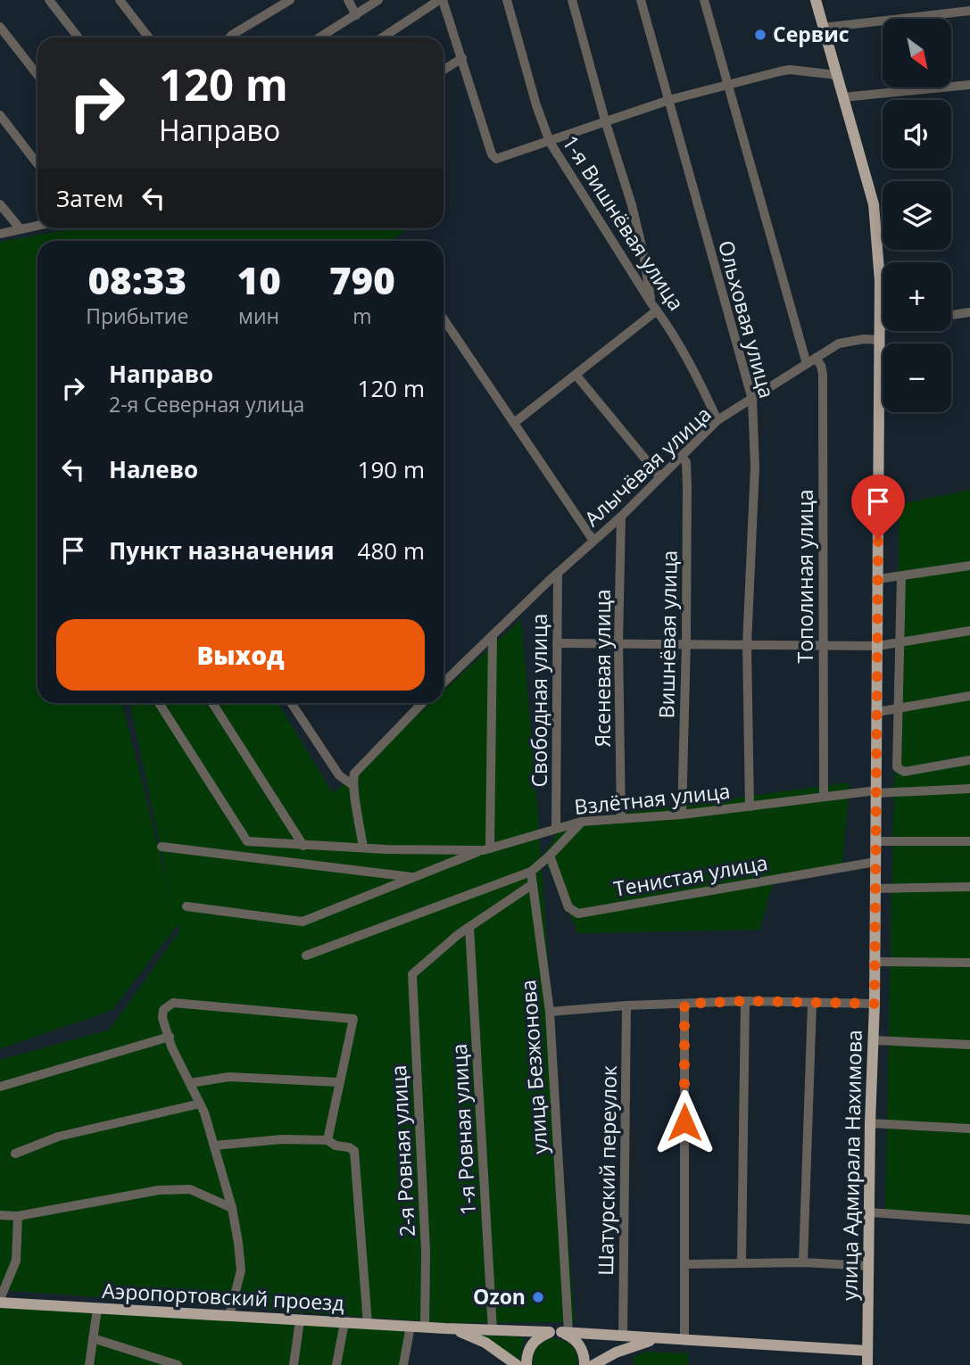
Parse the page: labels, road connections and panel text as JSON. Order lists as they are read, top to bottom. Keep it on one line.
{"streets":{"main road":["улица Адмирала Нахимова","Аэропортовский проезд"],"street":["1-я Вишнёвая улица","Ольховая улица","Алычёвая улица","Тополиная улица","Вишнёвая улица","Ясеневая улица","Свободная улица","Взлётная улица","Тенистая улица","улица Безжонова","1-я Ровная улица","2-я Ровная улица","Шатурский переулок"]},"crossings":[["1-я Вишнёвая улица","Алычёвая улица"],["Ольховая улица","Алычёвая улица"],["Ольховая улица","Взлётная улица"],["Алычёвая улица","Тополиная улица"],["Алычёвая улица","Вишнёвая улица"],["Алычёвая улица","Ясеневая улица"],["Алычёвая улица","Свободная улица"],["Алычёвая улица","улица Адмирала Нахимова"],["Тополиная улица","Взлётная улица"],["Вишнёвая улица","Взлётная улица"],["Ясеневая улица","Взлётная улица"],["Свободная улица","Взлётная улица"],["Взлётная улица","улица Адмирала Нахимова"],["Тенистая улица","улица Адмирала Нахимова"],["1-я Ровная улица","2-я Ровная улица"],["2-я Ровная улица","Аэропортовский проезд"]],"places":["Сервис","Ozon"],"north":"bottom right","page":{"map_buttons":["+","−"],"turn":["120 m","Направо"],"then":"Затем","eta":["08:33","Прибытие","10","мин","790","m"],"list":[{"name":"Направо","note":"2-я Северная улица","value":"120 m"},{"name":"Налево","value":"190 m"},{"name":"Пункт назначения","value":"480 m"}],"buttons":"Выход"}}
